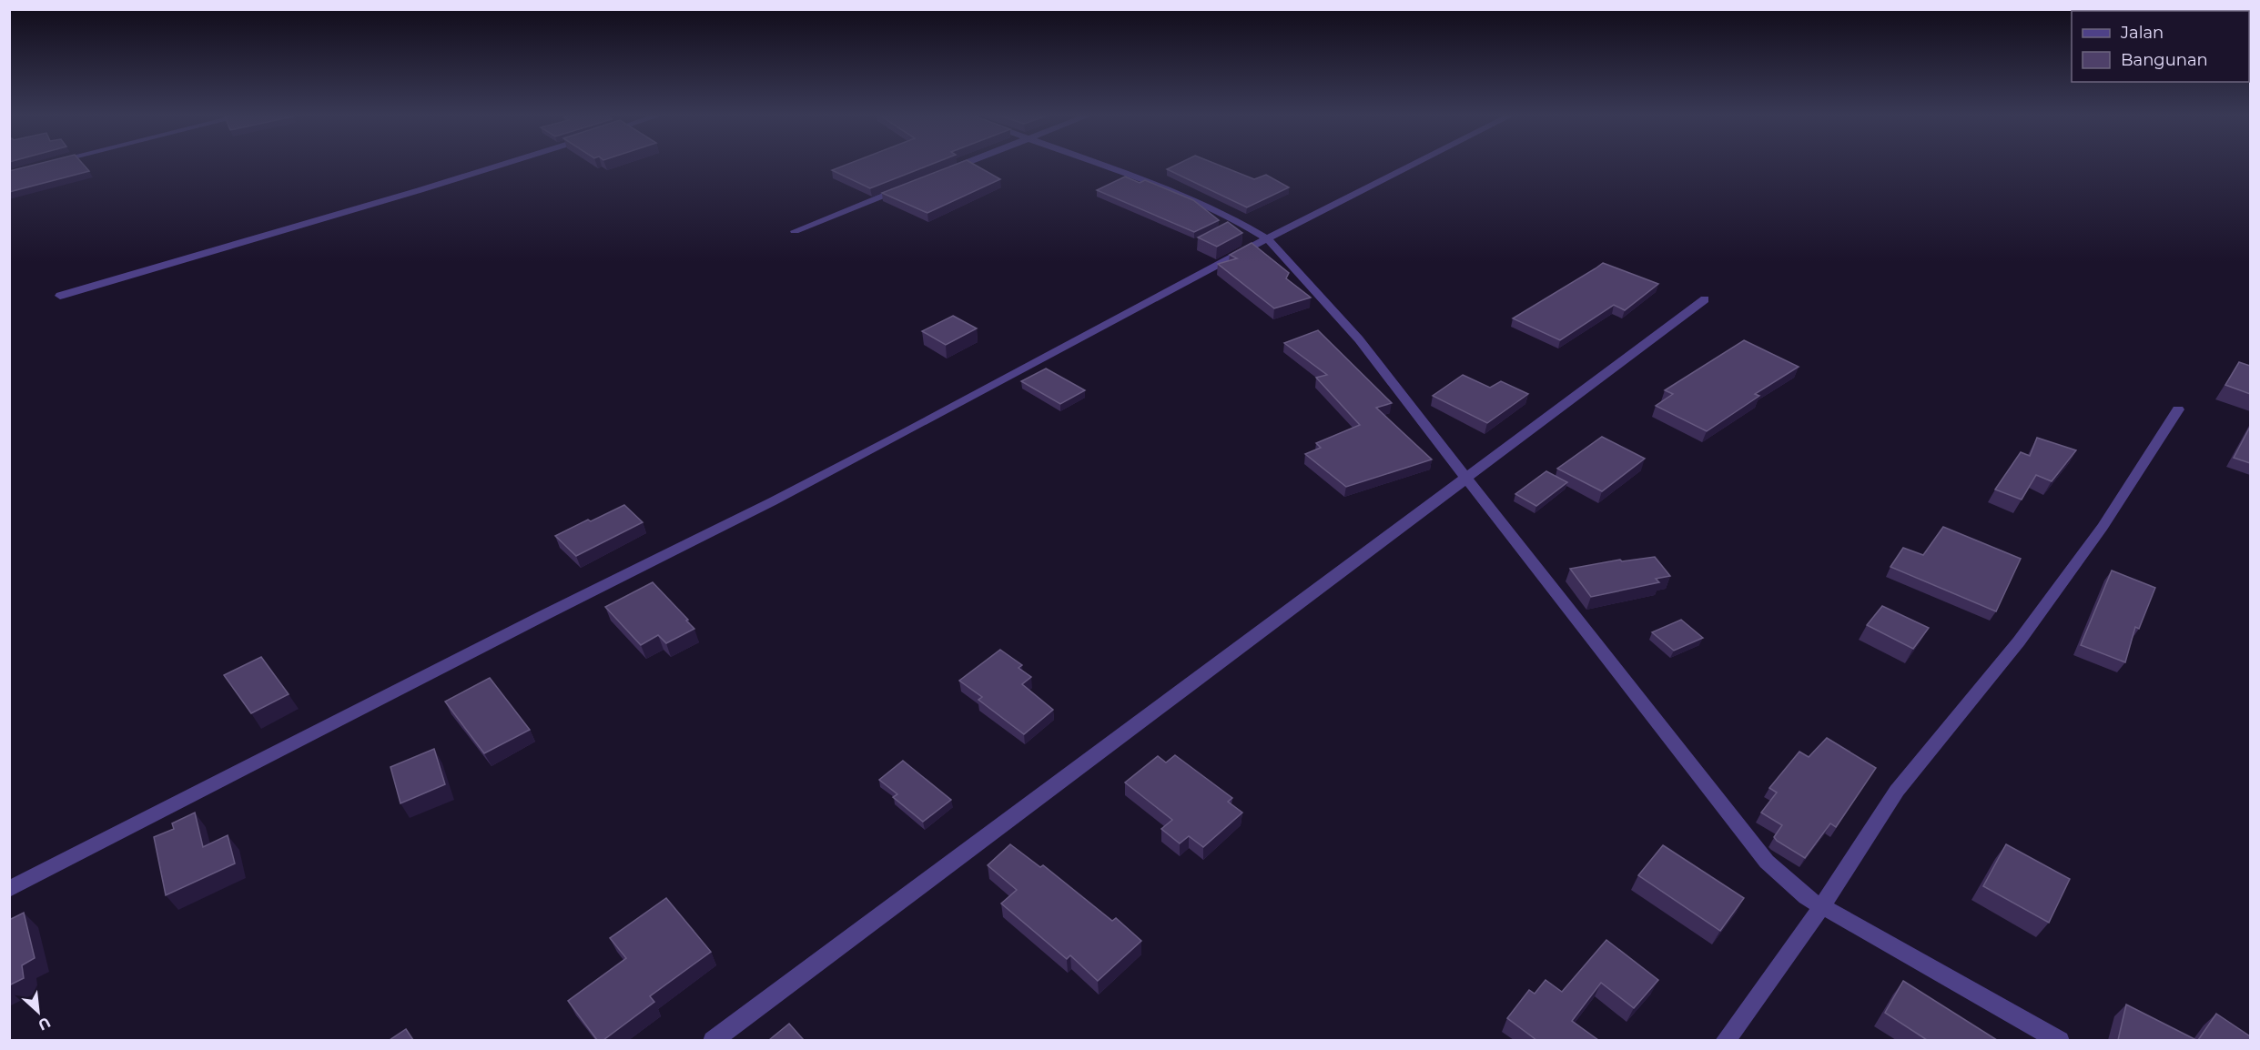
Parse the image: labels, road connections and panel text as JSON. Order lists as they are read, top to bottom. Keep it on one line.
{"legend":["Jalan","Bangunan"],"north":"bottom right"}
